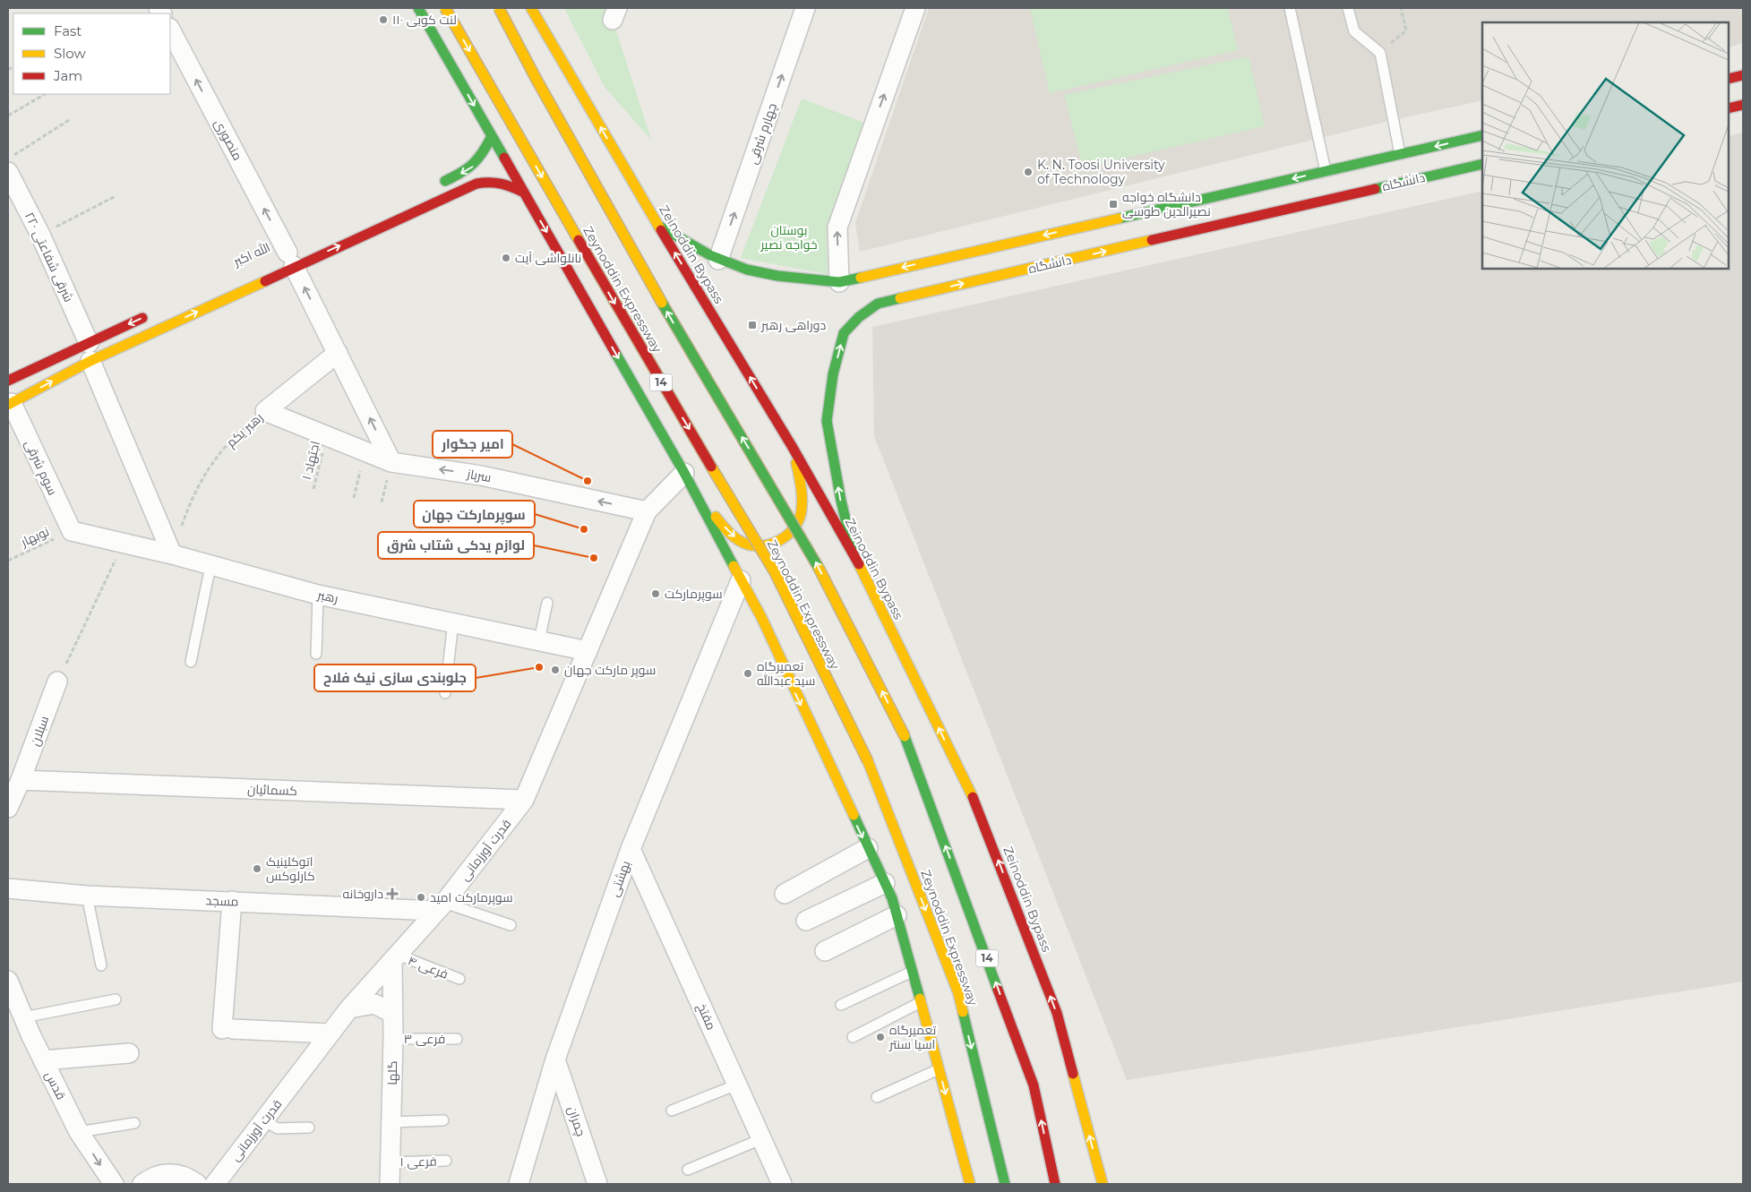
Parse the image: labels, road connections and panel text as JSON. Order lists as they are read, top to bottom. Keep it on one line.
{"streets":{"main road":["دانشگاه","Zeinoddin Bypass","Zeynoddin Expressway","14"],"street":["چهارم شرقی","منصوری","۲۲۰ شرقی شفاعتی","رهبر یکم","سوم شرقی","سرباز","رهبر","سبلان","کسمائیان","قدرت آورزمانی","بهشتی","مسجد","مفتخ","گلها","قدس","چمران"],"lane":["فرعی ۴","فرعی ۳","فرعی ۱"],"path":["اجتهاد ۱","نوبهار"]},"crossings":[["دانشگاه","Zeinoddin Bypass"],["۲۲۰ شرقی شفاعتی","رهبر یکم"],["۲۲۰ شرقی شفاعتی","رهبر"],["رهبر یکم","سرباز"],["رهبر یکم","رهبر"],["اجتهاد ۱","سرباز"],["سوم شرقی","نوبهار"],["سوم شرقی","رهبر"],["سرباز","قدرت آورزمانی"],["نوبهار","رهبر"],["رهبر","قدرت آورزمانی"],["سبلان","کسمائیان"],["کسمائیان","قدرت آورزمانی"],["قدرت آورزمانی","مسجد"],["قدرت آورزمانی","فرعی ۴"],["قدرت آورزمانی","گلها"],["بهشتی","مفتخ"],["بهشتی","چمران"],["فرعی ۴","گلها"],["فرعی ۳","گلها"],["گلها","فرعی ۱"]],"one_way":["منصوری","سرباز"],"parks":["بوستان خواجه نصیر"],"places":{"other":["لنت کوبی ۱۱۰","K. N. Toosi University of Technology","نانلواشی آیت","امیر جگوار","سوپرمارکت جهان","لوازم یدکی شتاب شرق","سوپرمارکت","جلوبندی سازی نیک فلاح","سوپر مارکت جهان","تعمیرگاه سید عبدالله","اتوکلینیک کارلوکس","سوپرمارکت امید","تعمیرگاه اسیا سنتر"],"transit":["دانشگاه خواجه نصیرالدین طوسی","دوراهی رهبر"],"health":["داروخانه"]},"legend":["Fast","Slow","Jam"]}
